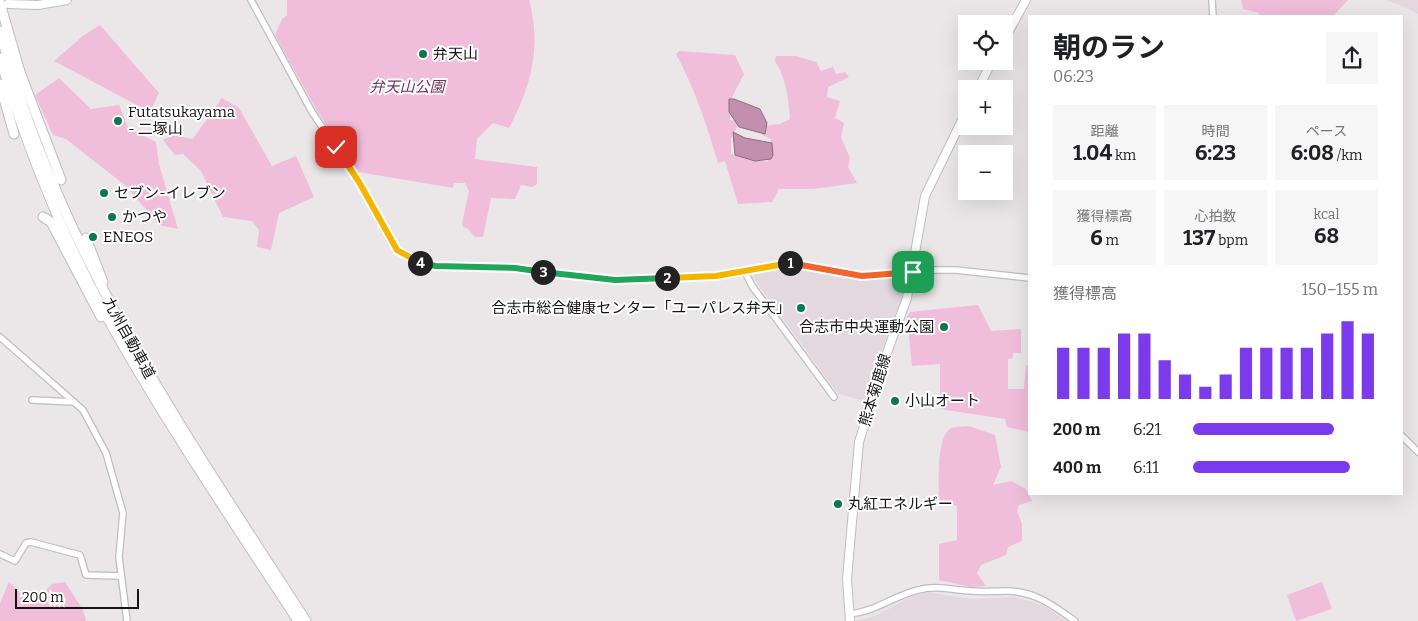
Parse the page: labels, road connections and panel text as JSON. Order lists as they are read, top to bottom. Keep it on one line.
{"streets":{"highway":["九州自動車道"],"main road":["熊本菊鹿線"]},"parks":["弁天山公園"],"places":["弁天山","Futatsukayama - 二塚山","セブン-イレブン","かつや","ENEOS","合志市総合健康センター「ユーパレス弁天」","合志市中央運動公園","小山オート","丸紅エネルギー"],"scale_bar":"200 m","page":{"map_buttons":["+","−"],"heading":["朝のラン","06:23"],"stats":[["距離","1.04 km"],["時間","6:23"],["ペース","6:08 /km"],["獲得標高","6 m"],["心拍数","137 bpm"],["kcal","68"]],"pins":["1","4","3","2"],"chart":["獲得標高","150–155 m"],"list":[{"name":"200 m","note":"6:21"},{"name":"400 m","note":"6:11"}],"scale":"200 m"}}
